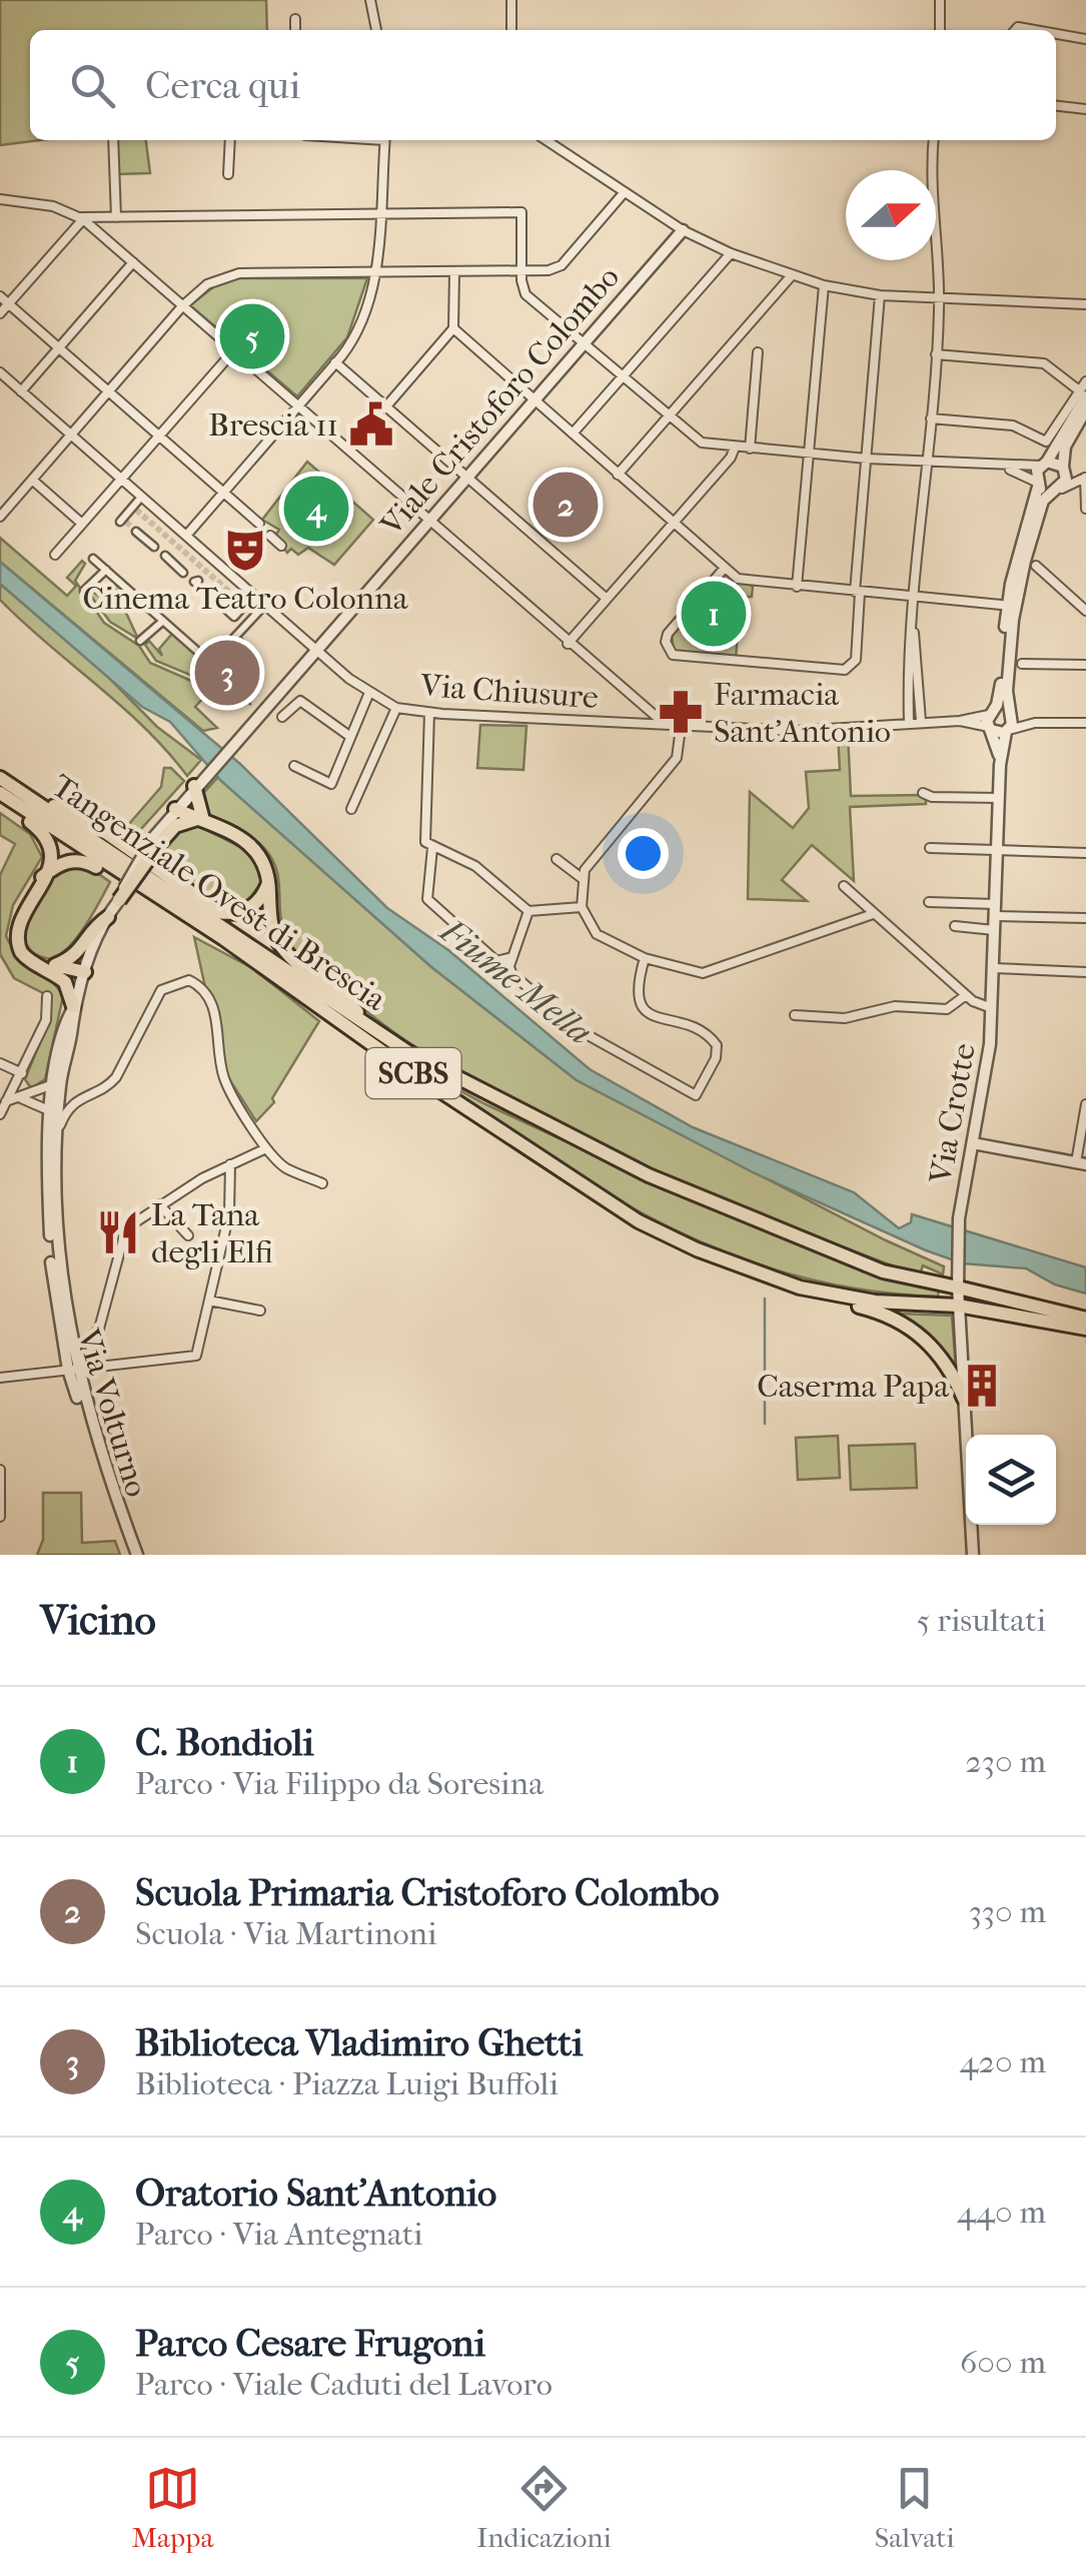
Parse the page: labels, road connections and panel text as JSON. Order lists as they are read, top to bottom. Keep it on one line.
{"streets":{"main road":["Tangenziale Ovest di Brescia","SCBS"],"street":["Viale Cristoforo Colombo","Via Chiusure","Via Crotte","Via Volturno"]},"crossings":[["Viale Cristoforo Colombo","Via Chiusure"],["Via Chiusure","Via Crotte"],["Tangenziale Ovest di Brescia","Via Crotte"]],"water":["Fiume Mella"],"places":{"public building":["Brescia 11"],"theatre":["Cinema Teatro Colonna"],"pharmacy":["Farmacia Sant'Antonio"],"restaurant":["La Tana degli Elfi"],"building":["Caserma Papa"]},"north":"right","page":{"search":"Cerca qui","pins":["5","2","4","1","3"],"heading":["Vicino","5 risultati"],"list":[{"mark":"1","name":"C. Bondioli","note":"Parco · Via Filippo da Soresina","value":"230 m"},{"mark":"2","name":"Scuola Primaria Cristoforo Colombo","note":"Scuola · Via Martinoni","value":"330 m"},{"mark":"3","name":"Biblioteca Vladimiro Ghetti","note":"Biblioteca · Piazza Luigi Buffoli","value":"420 m"},{"mark":"4","name":"Oratorio Sant'Antonio","note":"Parco · Via Antegnati","value":"440 m"},{"mark":"5","name":"Parco Cesare Frugoni","note":"Parco · Viale Caduti del Lavoro","value":"600 m"}],"nav":["Mappa","Indicazioni","Salvati"]}}
